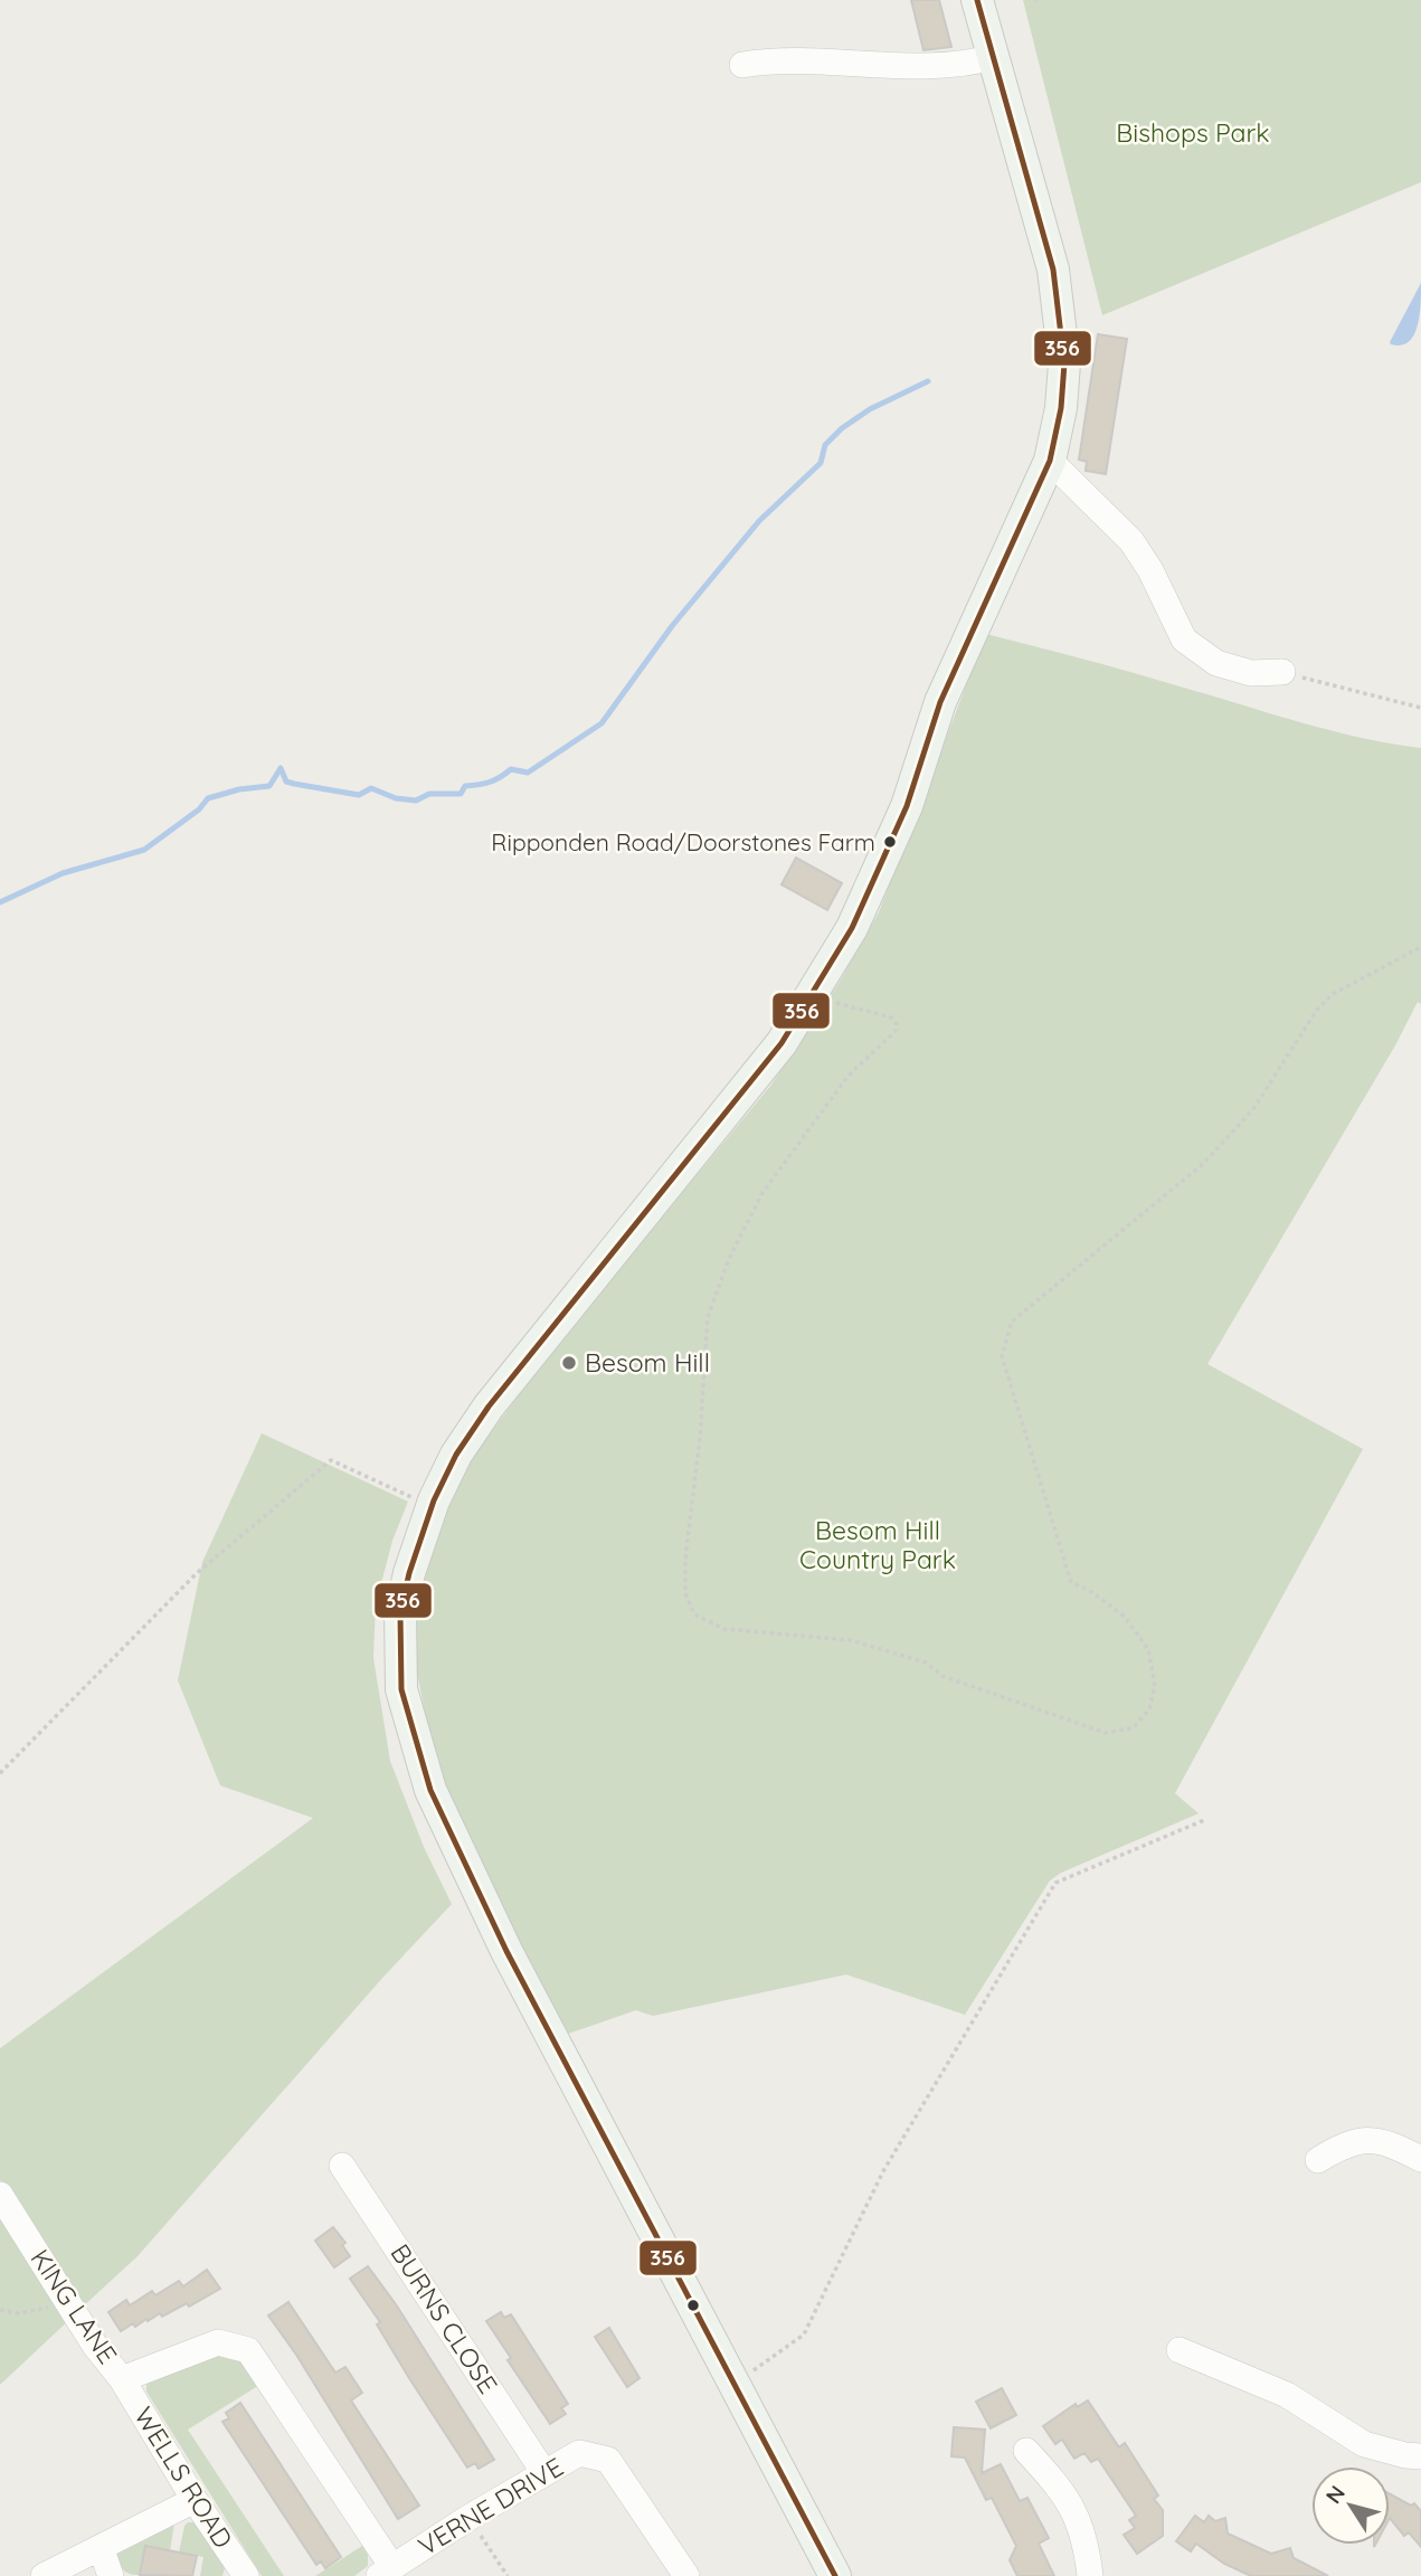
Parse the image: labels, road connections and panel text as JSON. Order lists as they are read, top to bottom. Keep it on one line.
{"streets":{"street":["KING LANE","BURNS CLOSE","WELLS ROAD","VERNE DRIVE"]},"crossings":[["KING LANE","WELLS ROAD"],["BURNS CLOSE","VERNE DRIVE"]],"parks":["Bishops Park","Besom Hill Country Park"],"places":["Ripponden Road/Doorstones Farm","Besom Hill"],"lines":["transit line 356"],"north":"top left"}
